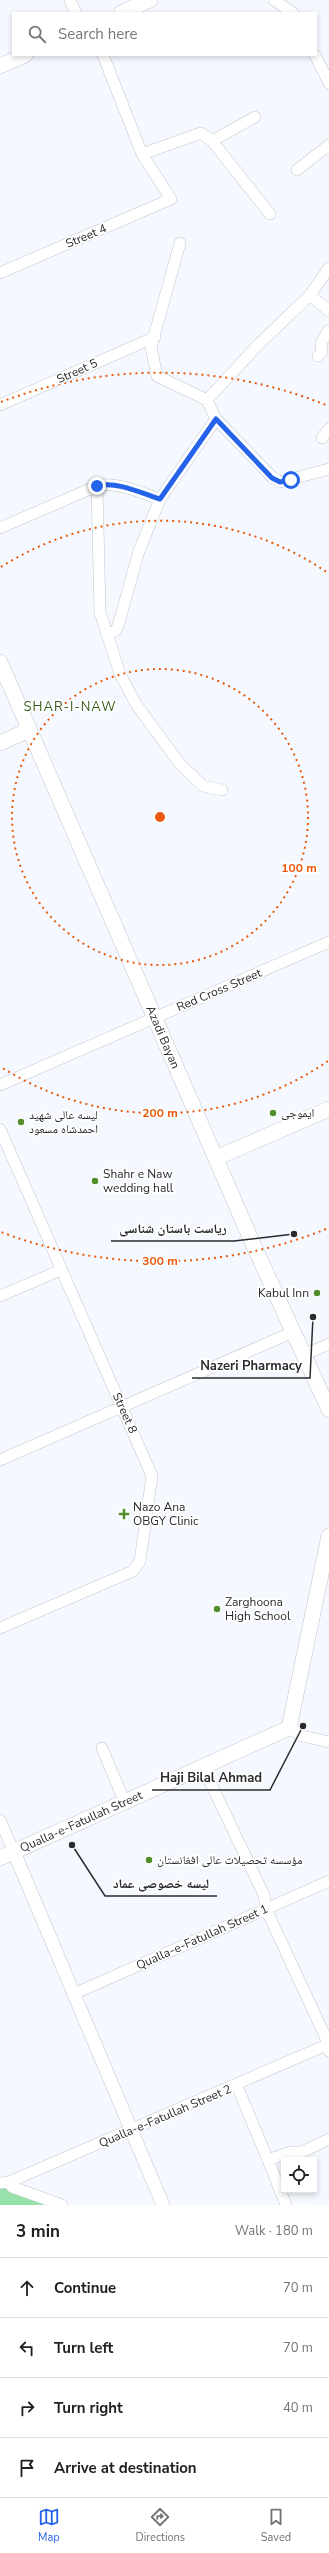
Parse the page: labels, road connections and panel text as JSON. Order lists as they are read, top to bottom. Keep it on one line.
{"streets":{"main road":["Azadi Bayan","Qualla-e-Fatullah Street"],"street":["Street 4","Street 5","Red Cross Street","Street 8","Qualla-e-Fatullah Street 1","Qualla-e-Fatullah Street 2"]},"crossings":[["Red Cross Street","Azadi Bayan"]],"districts":["SHAR-I-NAW"],"places":{"other":["ایموجی","لیسه عالی شهید احمدشاه مسعود","Shahr e Naw wedding hall","ریاست باستان شناسی","Kabul Inn","Nazeri Pharmacy","Zarghoona High School","Haji Bilal Ahmad","لیسه خصوصی عماد","مؤسسه تحصیلات عالی افغانستان"],"health":["Nazo Ana OBGY Clinic"]},"page":{"search":"Search here","heading":["3 min","Walk · 180 m"],"list":[["Continue","70 m"],["Turn left","70 m"],["Turn right","40 m"],"Arrive at destination"],"nav":["Map","Directions","Saved"]},"rings":["100 m","200 m","300 m"]}
